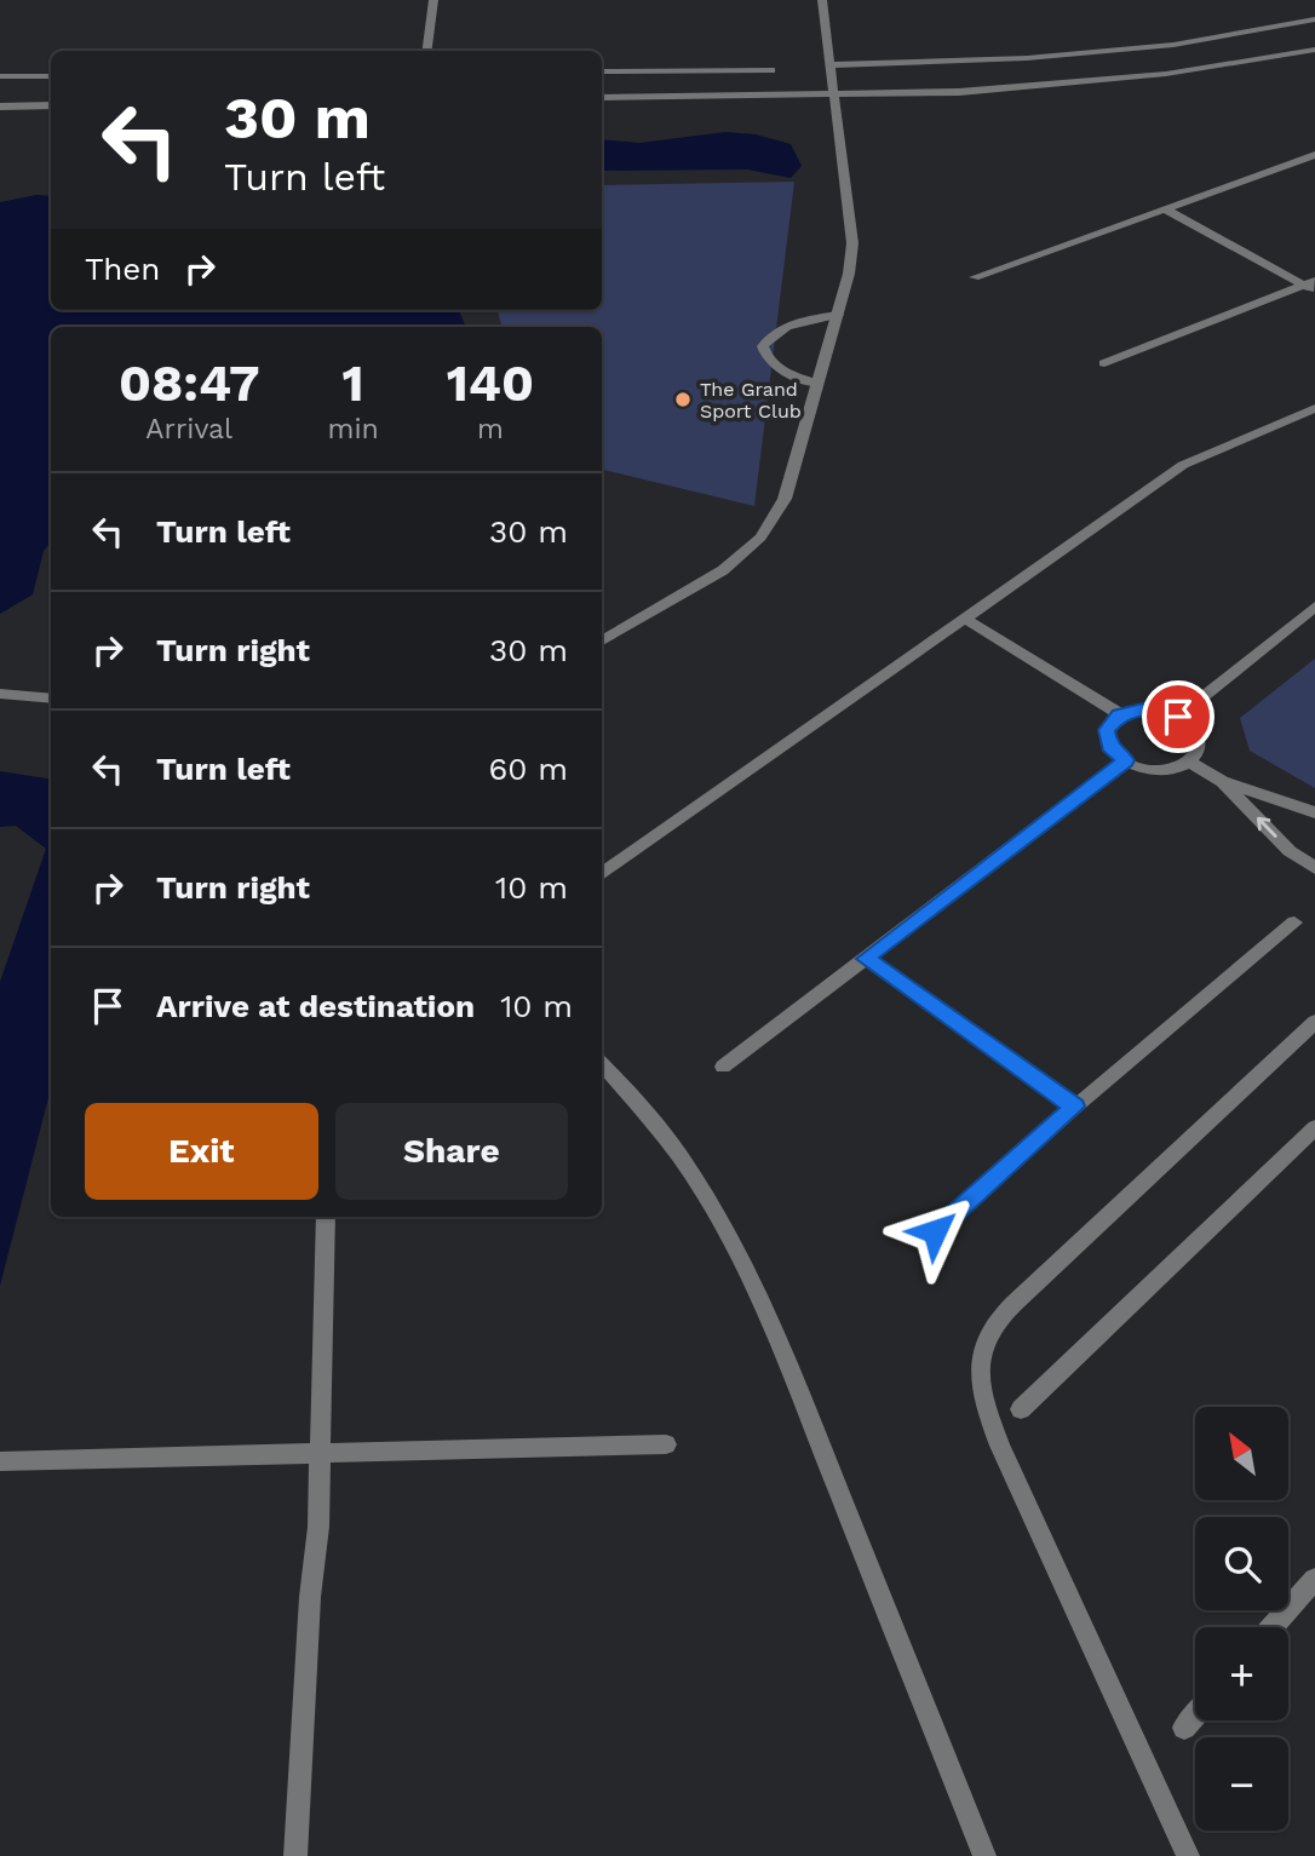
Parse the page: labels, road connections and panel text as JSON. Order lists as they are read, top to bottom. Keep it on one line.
{"places":["The Grand Sport Club"],"north":"top left","page":{"turn":["30 m","Turn left"],"then":"Then","eta":["08:47","Arrival","1","min","140","m"],"list":[{"name":"Turn left","value":"30 m"},{"name":"Turn right","value":"30 m"},{"name":"Turn left","value":"60 m"},{"name":"Turn right","value":"10 m"},{"name":"Arrive at destination","value":"10 m"}],"buttons":["Exit","Share"],"map_buttons":["+","−"]}}
